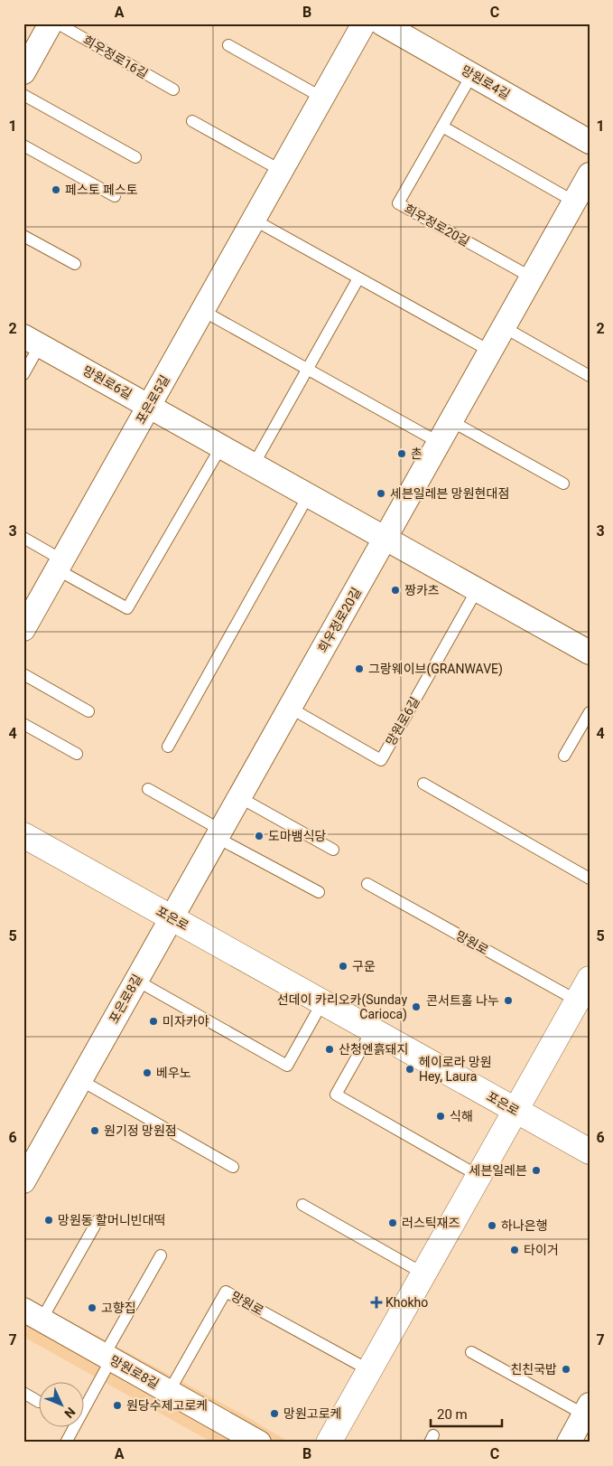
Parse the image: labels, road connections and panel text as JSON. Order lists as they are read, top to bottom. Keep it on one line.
{"streets":{"street":["망원로4길","희우정로20길","망원로6길","포은로5길","포은로","포은로8길","망원로8길"],"lane":["희우정로16길","망원로"]},"crossings":[["망원로4길","희우정로20길"],["희우정로20길","망원로6길"],["희우정로20길","포은로"],["희우정로20길","포은로8길"],["망원로6길","포은로5길"],["포은로","포은로8길"],["망원로","망원로8길"]],"places":{"other":["페스토 페스토","촌","세븐일레븐 망원현대점","짱카츠","그랑웨이브(GRANWAVE)","도마뱀식당","구운","콘서트홀 나누","선데이 카리오카(Sunday Carioca)","미자카야","산청엔흙돼지","헤이로라 망원 Hey, Laura","베우노","식해","원기정 망원점","세븐일레븐","망원동 할머니빈대떡","러스틱재즈","하나은행","타이거","고향집","친친국밥","원당수제고로케","망원고로케"],"health":["Khokho"]},"scale_bar":"20 m","north":"bottom right","grid":{"columns":["A","B","C"],"rows":["1","2","3","4","5","6","7"]}}
